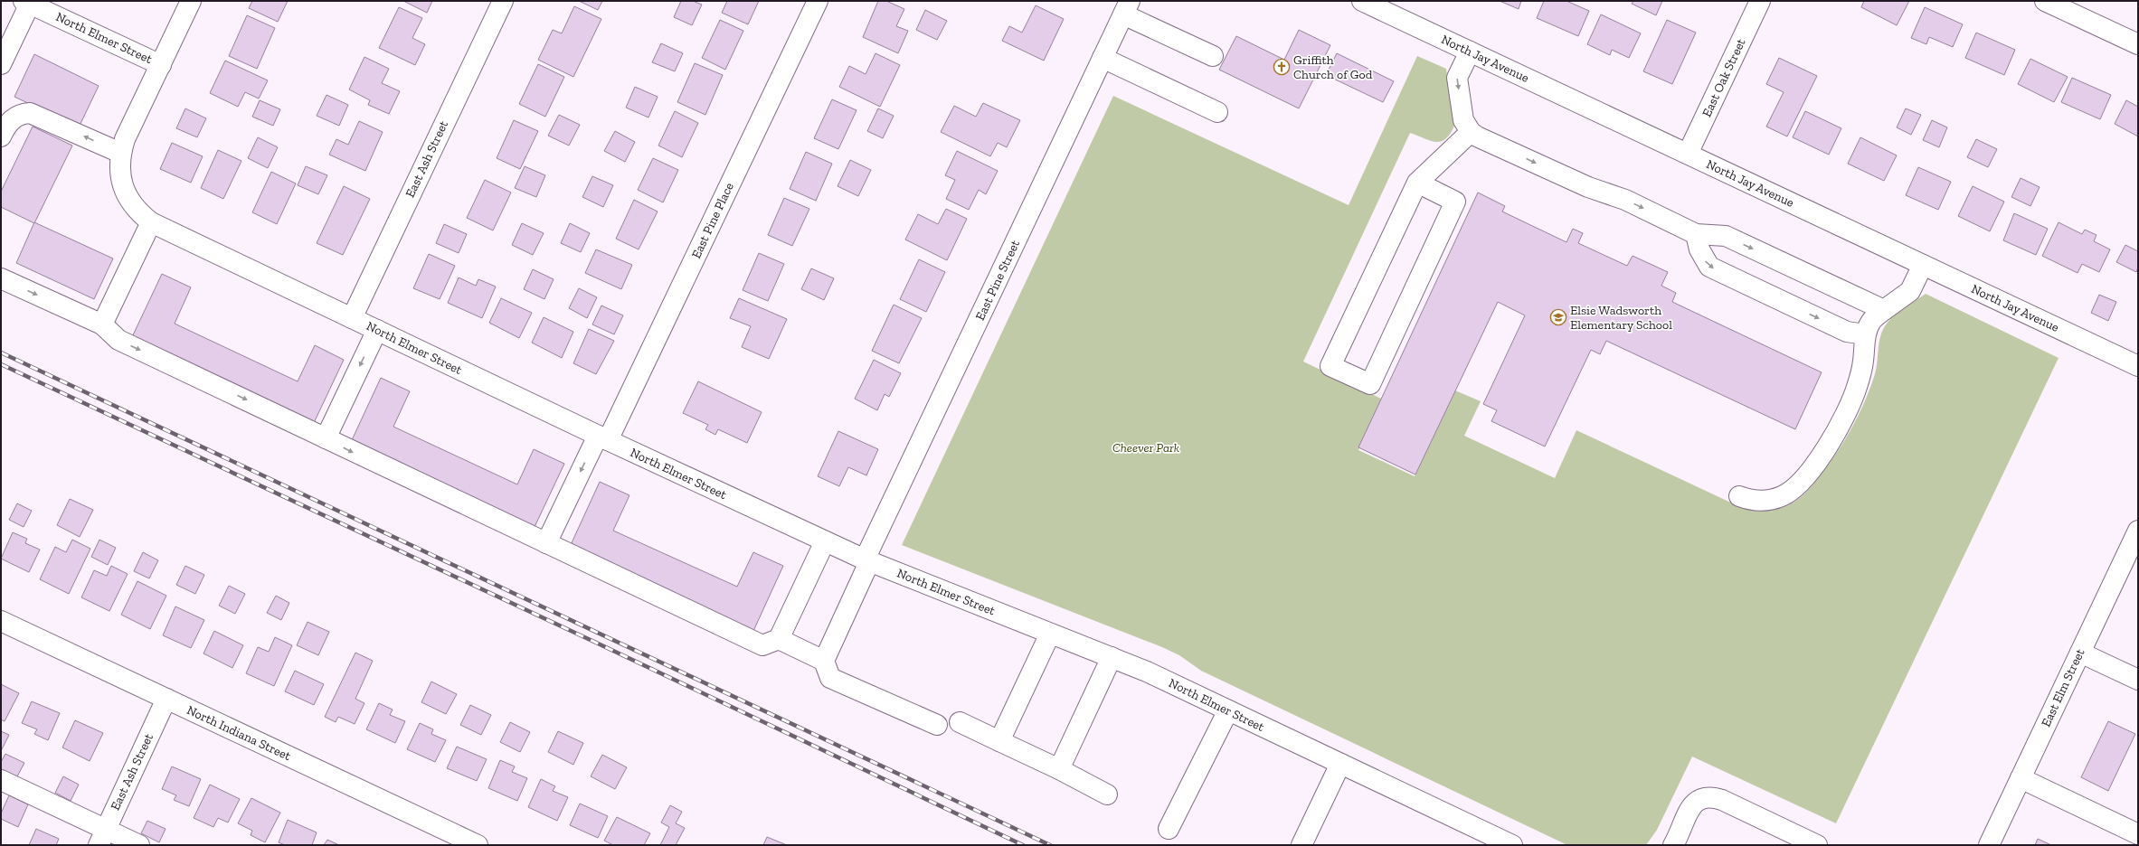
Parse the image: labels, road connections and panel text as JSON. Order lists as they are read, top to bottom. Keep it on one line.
{"streets":{"street":["North Elmer Street","North Jay Avenue","East Oak Street","East Ash Street","East Pine Place","East Pine Street","East Elm Street","North Indiana Street"]},"crossings":[["North Elmer Street","East Ash Street"],["North Elmer Street","East Pine Place"],["North Elmer Street","East Pine Street"],["North Jay Avenue","East Oak Street"],["East Ash Street","North Indiana Street"]],"parks":["Cheever Park"],"places":{"church":["Griffith Church of God"],"school or university":["Elsie Wadsworth Elementary School"]}}
